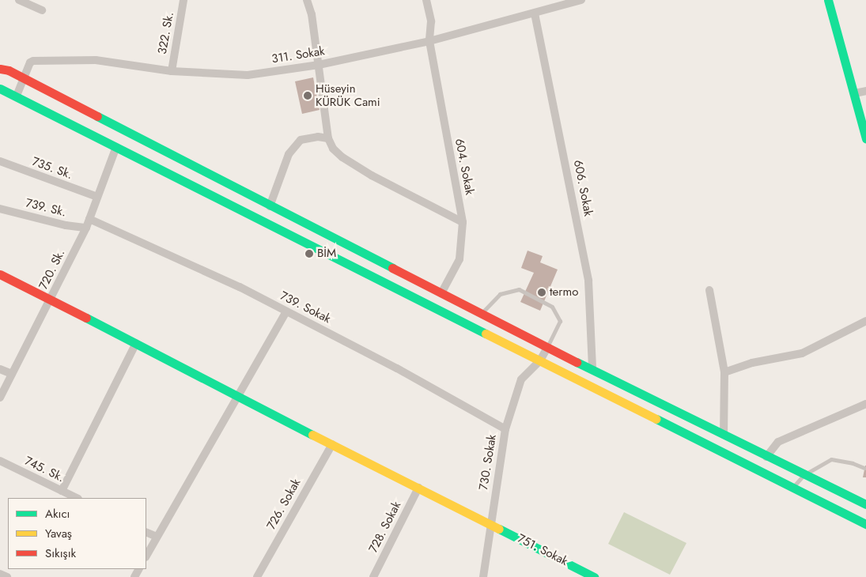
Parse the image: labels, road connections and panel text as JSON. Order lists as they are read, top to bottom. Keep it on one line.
{"streets":{"main road":["751. Sokak"],"street":["322. Sk.","311. Sokak","604. Sokak","735. Sk.","606. Sokak","739. Sk.","720. Sk.","739. Sokak","730. Sokak","745. Sk.","726. Sokak","728. Sokak"]},"crossings":[["322. Sk.","311. Sokak"],["311. Sokak","604. Sokak"],["311. Sokak","606. Sokak"],["735. Sk.","720. Sk."],["739. Sk.","720. Sk."],["720. Sk.","739. Sokak"],["720. Sk.","751. Sokak"],["739. Sokak","730. Sokak"],["730. Sokak","751. Sokak"],["726. Sokak","751. Sokak"],["728. Sokak","751. Sokak"]],"places":["Hüseyin KÜRÜK Cami","BİM","termo"],"legend":["Akıcı","Yavaş","Sıkışık"]}
